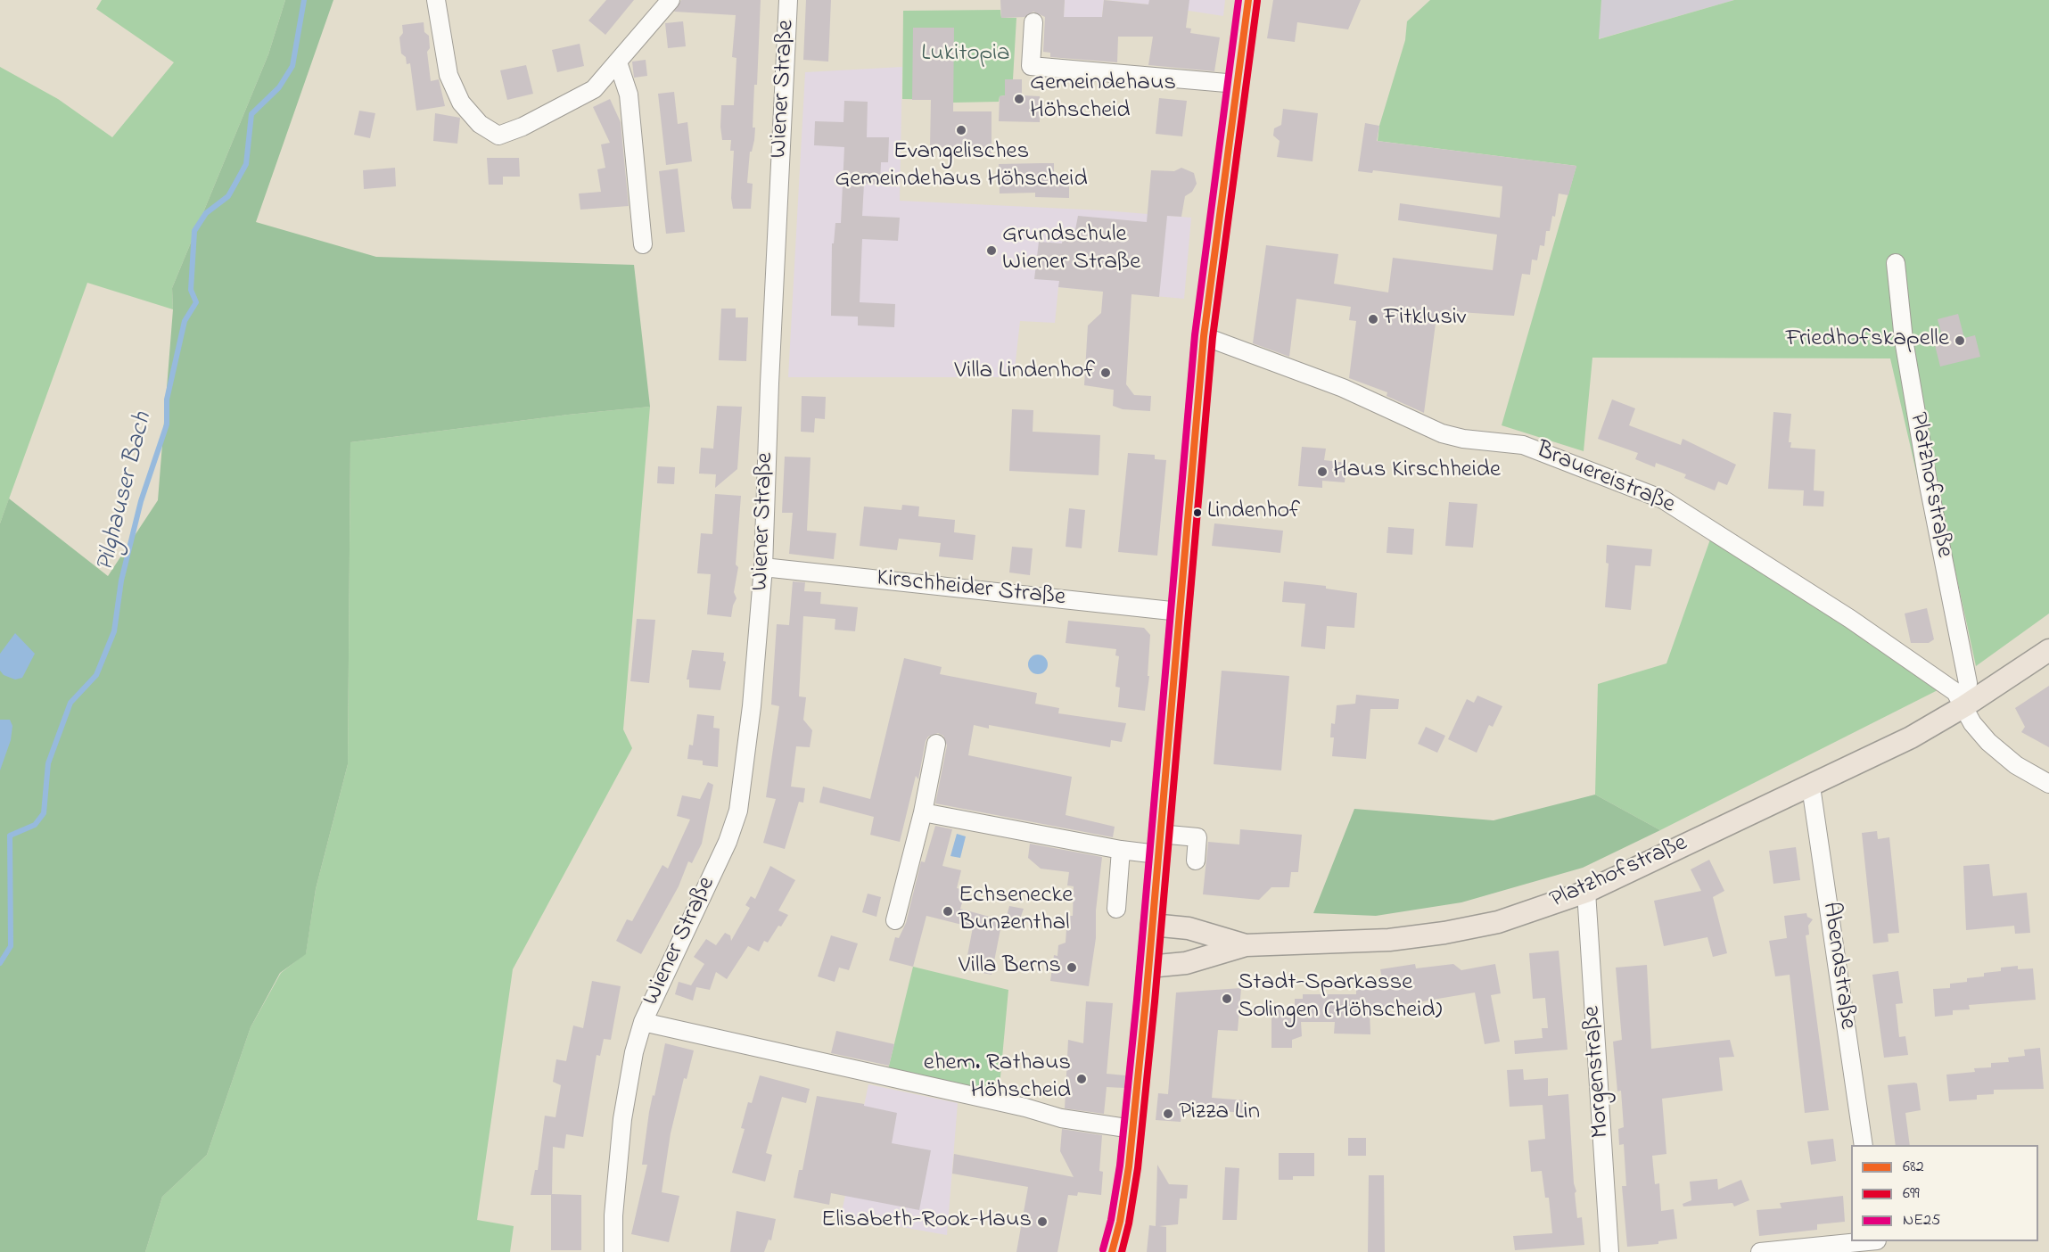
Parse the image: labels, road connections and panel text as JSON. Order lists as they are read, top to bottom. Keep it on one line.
{"streets":{"main road":["Platzhofstraße"],"street":["Wiener Straße","Brauereistraße","Kirschheider Straße","Abendstraße","Morgenstraße"]},"crossings":[["Wiener Straße","Kirschheider Straße"],["Brauereistraße","Platzhofstraße"],["Platzhofstraße","Abendstraße"],["Platzhofstraße","Morgenstraße"]],"water":["Pilghauser Bach"],"parks":["Lukitopia"],"places":["Gemeindehaus Höhscheid","Evangelisches Gemeindehaus Höhscheid","Grundschule Wiener Straße","Fitklusiv","Friedhofskapelle","Villa Lindenhof","Haus Kirschheide","Lindenhof","Echsenecke Bunzenthal","Villa Berns","Stadt-Sparkasse Solingen (Höhscheid)","ehem. Rathaus Höhscheid","Pizza Lin","Elisabeth-Rook-Haus"],"lines":["transit line 682","transit line NE25","transit line 699"],"legend":["682","699","NE25"]}
